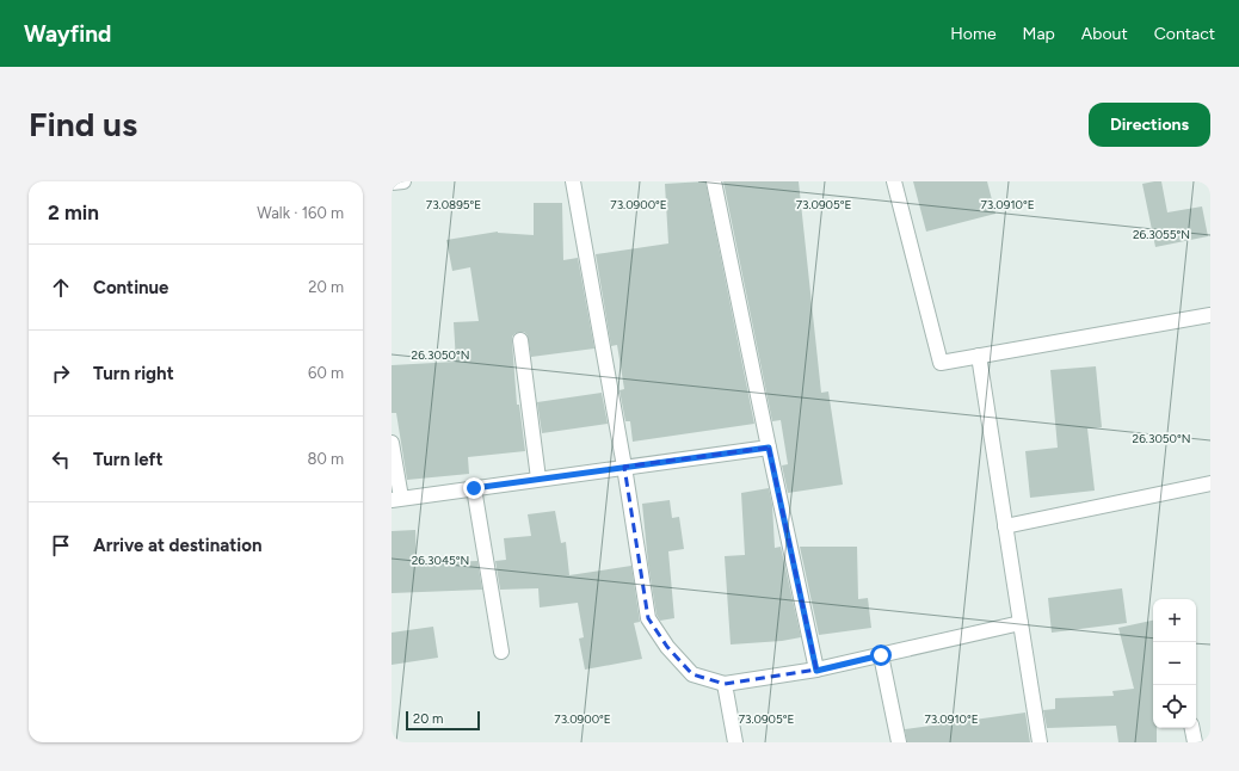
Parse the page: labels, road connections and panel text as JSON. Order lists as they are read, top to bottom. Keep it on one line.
{"scale_bar":"20 m","page":{"header":"Wayfind","nav":["Home","Map","About","Contact"],"buttons":"Directions","title":"Find us","heading":["2 min","Walk · 160 m"],"list":[["Continue","20 m"],["Turn right","60 m"],["Turn left","80 m"],"Arrive at destination"],"map_buttons":["+","−"],"scale":"20 m"},"coordinates":["73.0895°E","73.0900°E","73.0905°E","73.0910°E","26.3055°N","26.3050°N","26.3045°N"]}
